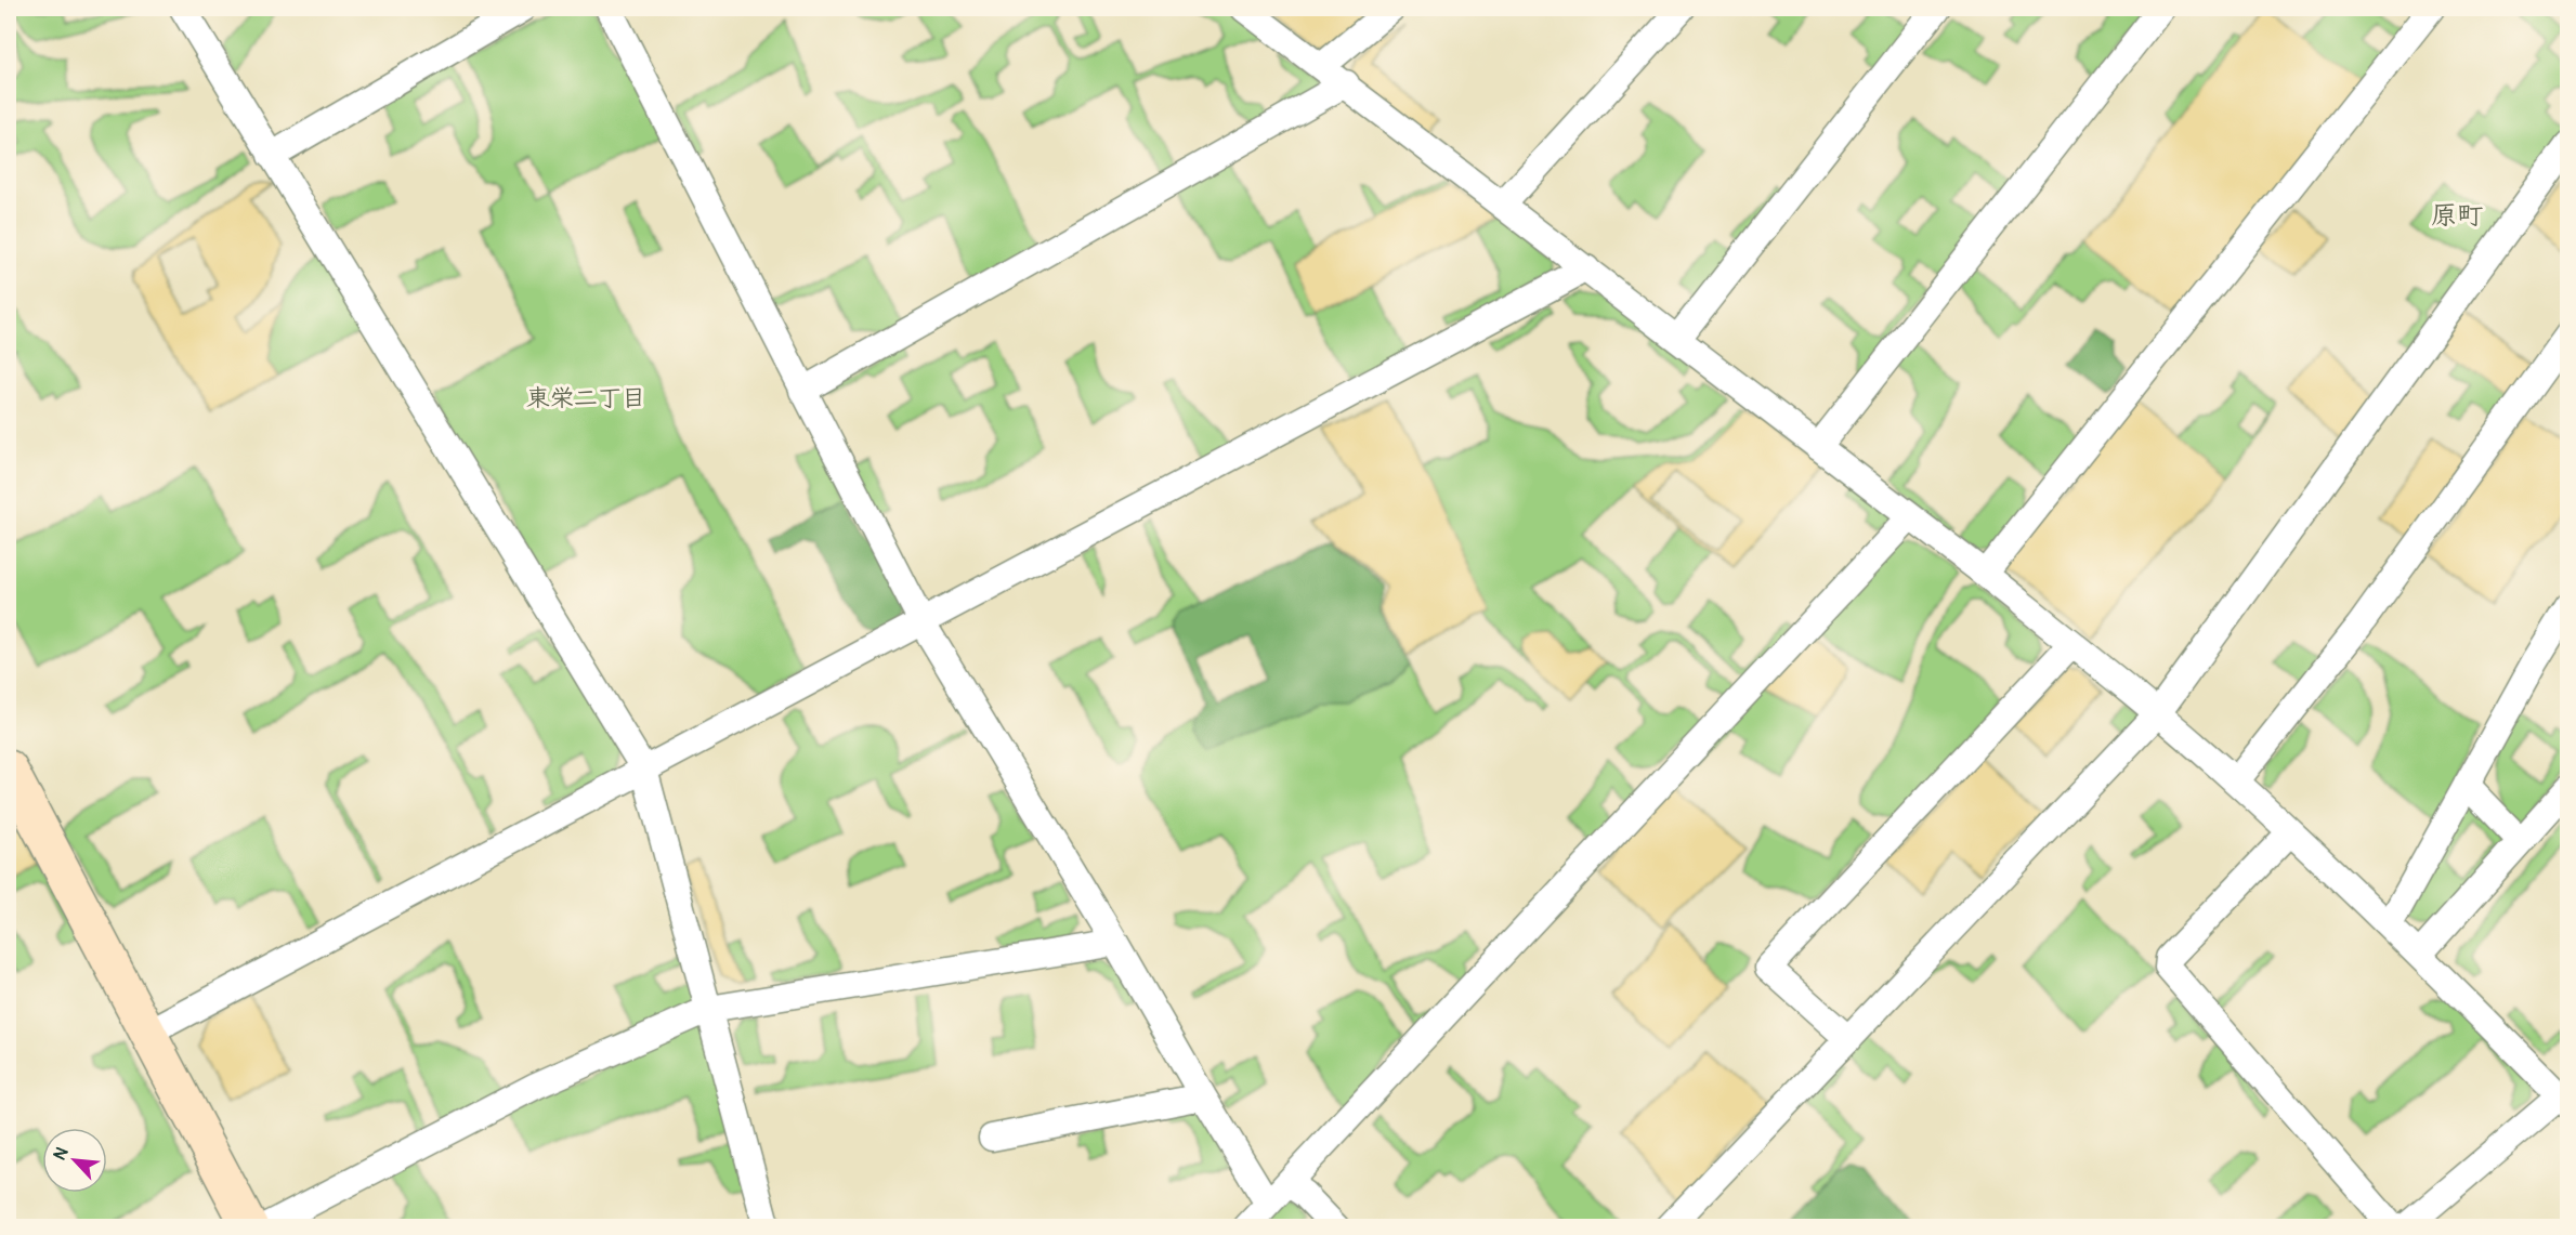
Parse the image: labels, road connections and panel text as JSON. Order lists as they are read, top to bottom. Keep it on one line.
{"districts":["原町","東栄二丁目"],"north":"top left"}
